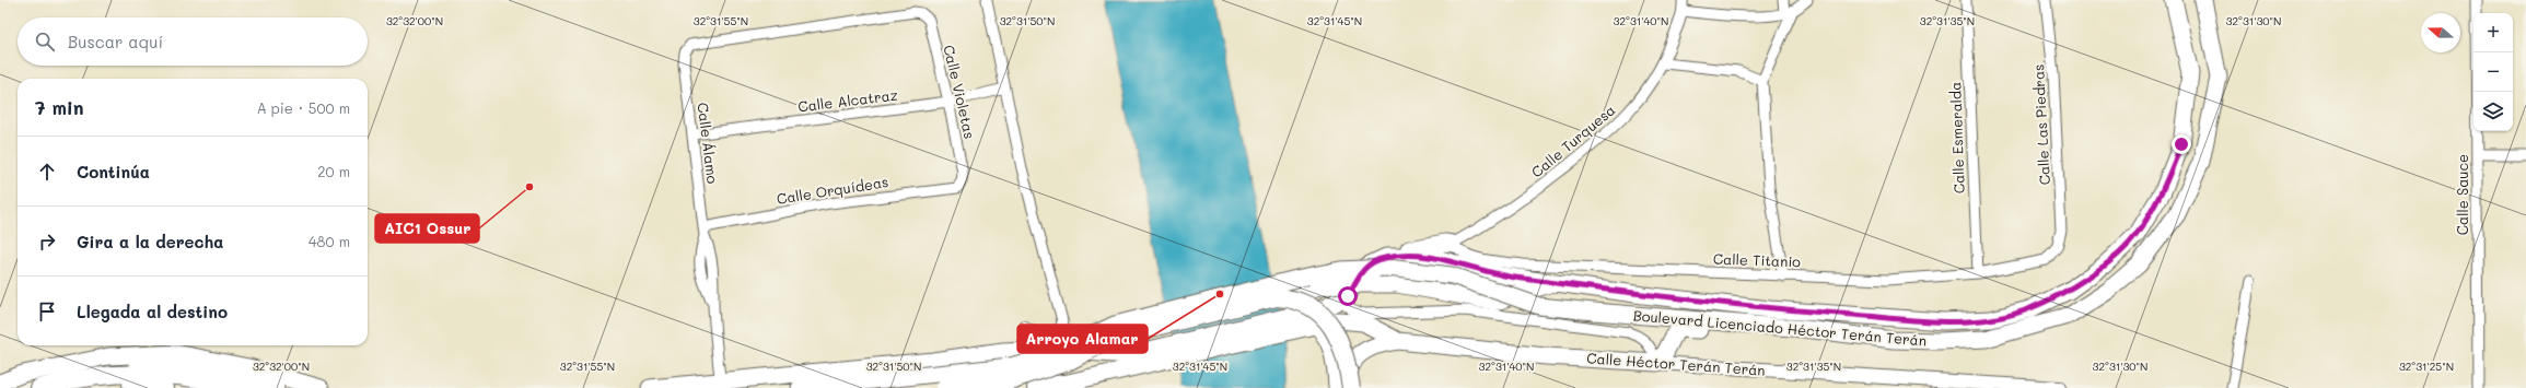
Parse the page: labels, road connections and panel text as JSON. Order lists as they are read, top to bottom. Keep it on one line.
{"streets":{"highway":["Boulevard Licenciado Héctor Terán Terán"],"main road":["Calle Héctor Terán Terán"],"street":["Calle Violetas","Calle Alcatraz","Calle Las Piedras","Calle Esmeralda","Calle Turquesa","Calle Álamo","Calle Orquídeas","Calle Sauce","Calle Titanio"]},"crossings":[["Calle Violetas","Calle Alcatraz"],["Calle Violetas","Calle Álamo"],["Calle Violetas","Calle Orquídeas"],["Calle Alcatraz","Calle Álamo"],["Calle Las Piedras","Calle Titanio"],["Calle Esmeralda","Calle Titanio"],["Calle Turquesa","Calle Titanio"],["Calle Turquesa","Boulevard Licenciado Héctor Terán Terán"],["Calle Álamo","Calle Orquídeas"],["Boulevard Licenciado Héctor Terán Terán","Calle Héctor Terán Terán"]],"places":["AIC1 Ossur","Arroyo Alamar"],"north":"left","page":{"map_buttons":["+","−"],"search":"Buscar aquí","heading":["7 min","A pie · 500 m"],"list":[["Continúa","20 m"],["Gira a la derecha","480 m"],"Llegada al destino"]},"coordinates":["32°32'00\"N","32°31'55\"N","32°31'50\"N","32°31'45\"N","32°31'40\"N","32°31'35\"N","32°31'30\"N","32°31'25\"N"]}
